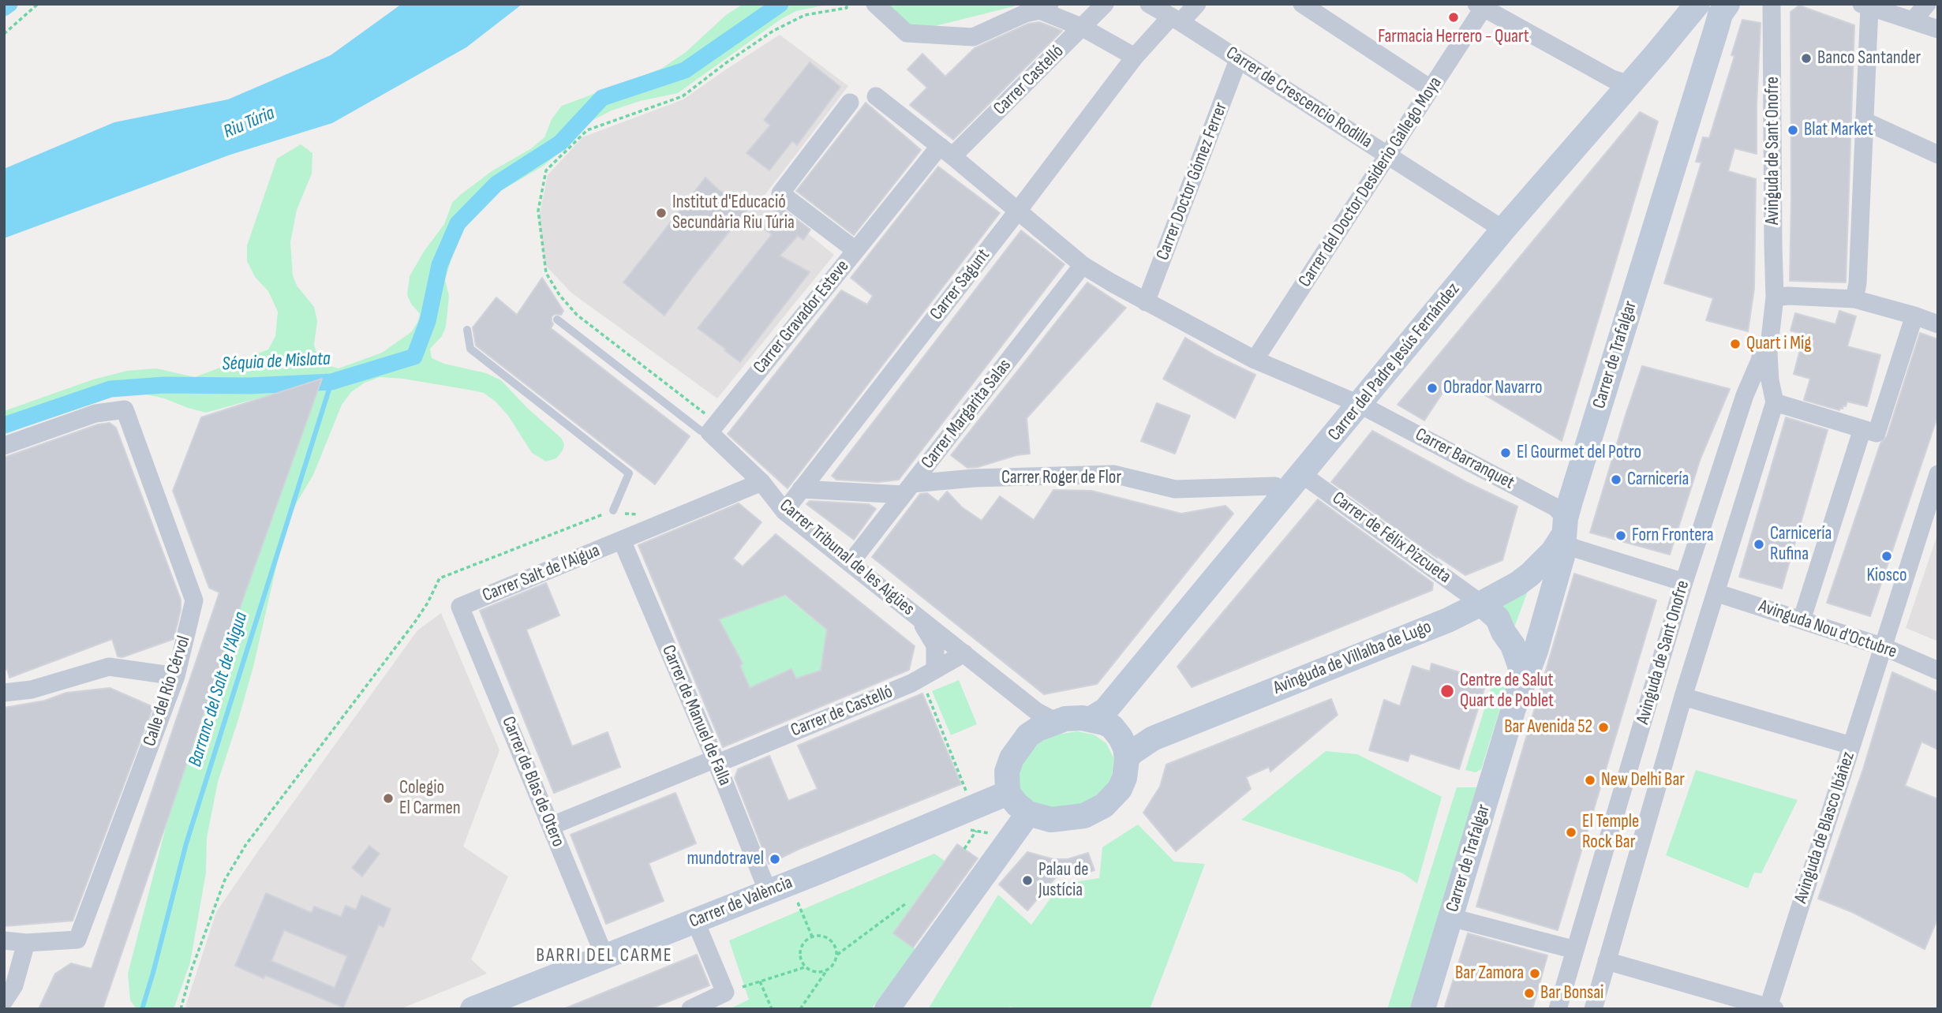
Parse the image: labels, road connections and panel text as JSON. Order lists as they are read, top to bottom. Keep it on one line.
{"streets":{"street":["Carrer Castelló","Carrer de Crescencio Rodilla","Avinguda de Sant Onofre","Carrer Doctor Gómez Ferrer","Carrer del Doctor Desiderio Gallego Moya","Carrer Sagunt","Carrer Gravador Esteve","Carrer de Trafalgar","Carrer del Padre Jesús Fernández","Carrer Margarita Salas","Carrer Barranquet","Carrer Roger de Flor","Carrer de Félix Pizcueta","Carrer Tribunal de les Aigües","Carrer Salt de l'Aigua","Avinguda Nou d'Octubre","Avinguda de Villalba de Lugo","Calle del Río Cérvol","Carrer de Castelló","Carrer de Manuel de Falla","Carrer de Blas de Otero","Avinguda de Blasco Ibáñez","Carrer de València"]},"crossings":[["Carrer Castelló","Carrer Gravador Esteve"],["Carrer Castelló","Carrer Barranquet"],["Carrer de Crescencio Rodilla","Carrer Doctor Gómez Ferrer"],["Carrer de Crescencio Rodilla","Carrer del Doctor Desiderio Gallego Moya"],["Carrer de Crescencio Rodilla","Carrer Sagunt"],["Carrer de Crescencio Rodilla","Carrer del Padre Jesús Fernández"],["Avinguda de Sant Onofre","Carrer Barranquet"],["Avinguda de Sant Onofre","Avinguda Nou d'Octubre"],["Carrer Doctor Gómez Ferrer","Carrer Barranquet"],["Carrer del Doctor Desiderio Gallego Moya","Carrer Barranquet"],["Carrer Sagunt","Carrer Barranquet"],["Carrer Sagunt","Carrer Roger de Flor"],["Carrer Sagunt","Carrer Tribunal de les Aigües"],["Carrer Gravador Esteve","Carrer Barranquet"],["Carrer de Trafalgar","Carrer Barranquet"],["Carrer de Trafalgar","Carrer de Félix Pizcueta"],["Carrer de Trafalgar","Avinguda de Villalba de Lugo"],["Carrer del Padre Jesús Fernández","Carrer Barranquet"],["Carrer del Padre Jesús Fernández","Carrer de Félix Pizcueta"],["Carrer del Padre Jesús Fernández","Carrer Tribunal de les Aigües"],["Carrer del Padre Jesús Fernández","Avinguda de Villalba de Lugo"],["Carrer del Padre Jesús Fernández","Carrer de València"],["Carrer Margarita Salas","Carrer Barranquet"],["Carrer Margarita Salas","Carrer Roger de Flor"],["Carrer Margarita Salas","Carrer Tribunal de les Aigües"],["Carrer Barranquet","Avinguda de Villalba de Lugo"],["Carrer de Félix Pizcueta","Avinguda de Villalba de Lugo"],["Carrer Tribunal de les Aigües","Avinguda de Villalba de Lugo"],["Carrer Tribunal de les Aigües","Carrer de Castelló"],["Carrer Tribunal de les Aigües","Carrer de València"],["Carrer Salt de l'Aigua","Carrer de Manuel de Falla"],["Carrer Salt de l'Aigua","Carrer de Blas de Otero"],["Avinguda Nou d'Octubre","Avinguda de Blasco Ibáñez"],["Avinguda de Villalba de Lugo","Carrer de València"],["Carrer de Castelló","Carrer de Manuel de Falla"],["Carrer de Castelló","Carrer de Blas de Otero"],["Carrer de Manuel de Falla","Carrer de València"],["Carrer de Blas de Otero","Carrer de València"]],"districts":["BARRI DEL CARME"],"water":["Riu Túria","Séquia de Mislata","Barranc del Salt de l'Aigua"],"places":["Farmacia Herrero - Quart","Banco Santander","Blat Market","Institut d'Educació Secundària Riu Túria","Quart i Mig","Obrador Navarro","El Gourmet del Potro","Carnicería","Forn Frontera","Carnicería Rufina","Kiosco","Centre de Salut Quart de Poblet","Bar Avenida 52","New Delhi Bar","Colegio El Carmen","El Temple Rock Bar","mundotravel","Palau de Justícia","Bar Zamora","Bar Bonsai"]}
